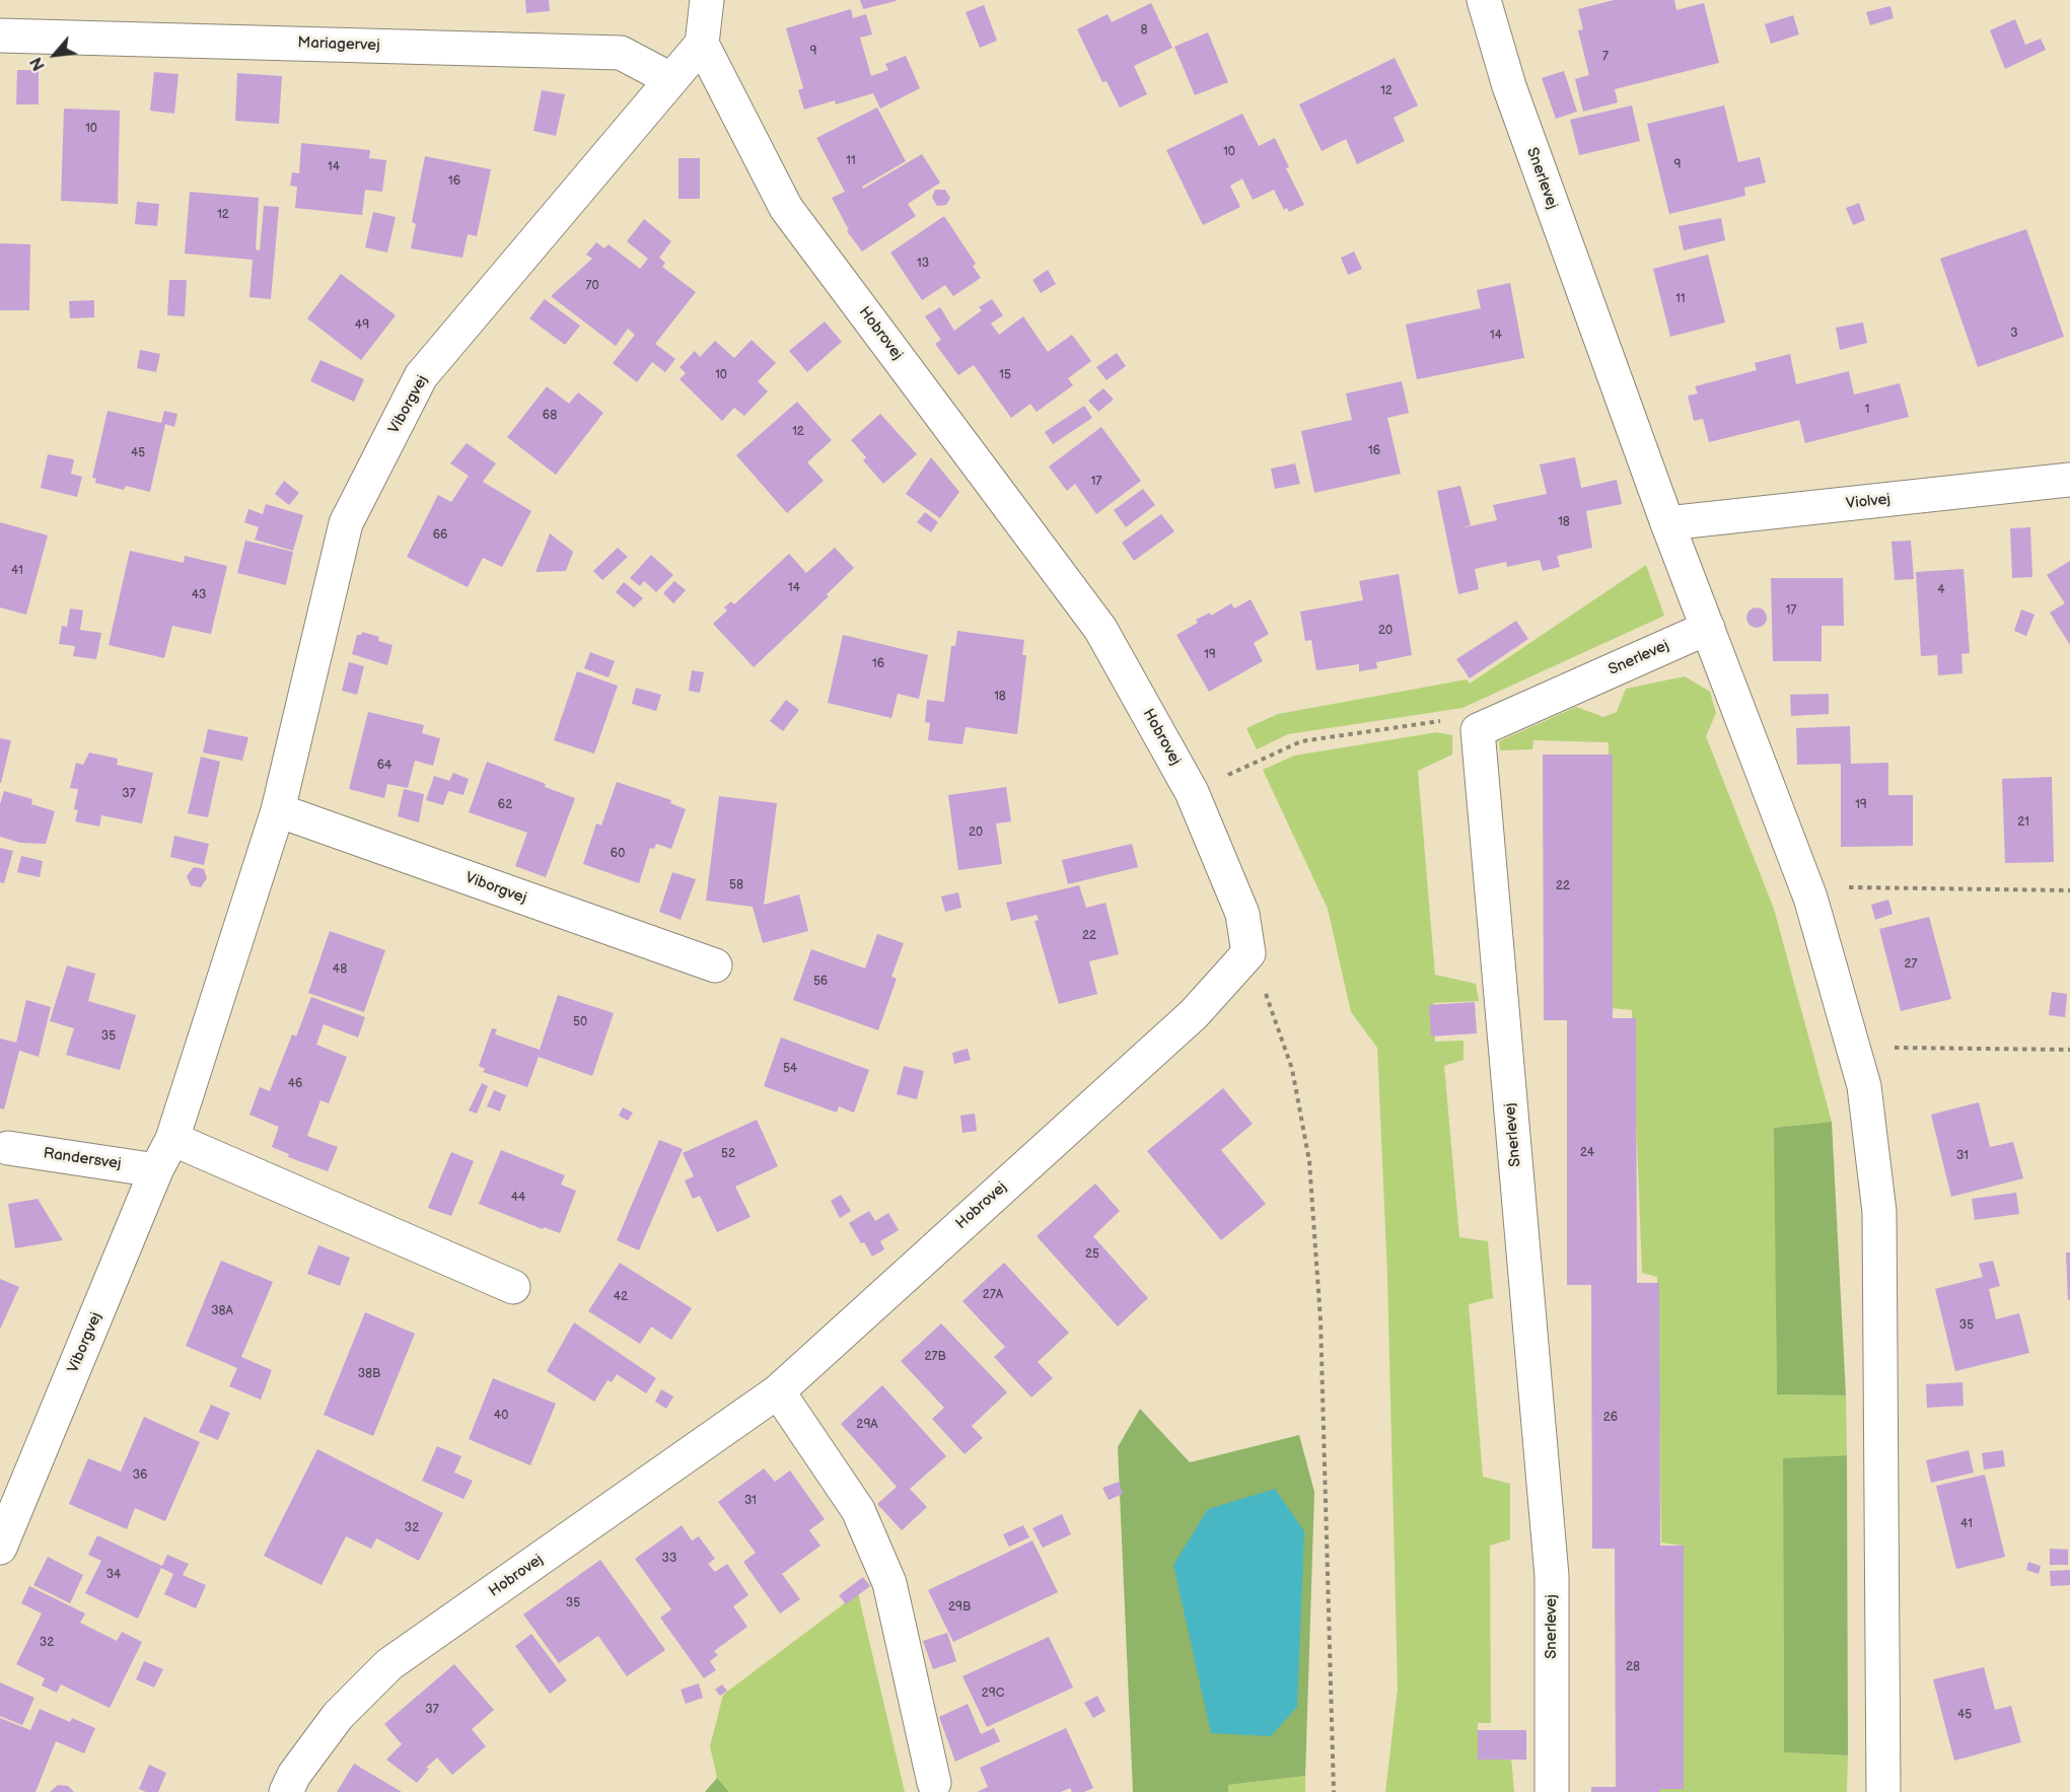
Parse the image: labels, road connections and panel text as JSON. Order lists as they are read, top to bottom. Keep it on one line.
{"streets":{"street":["Mariagervej","Snerlevej","Hobrovej","Viborgvej","Violvej","Randersvej"]},"crossings":[["Mariagervej","Viborgvej"],["Snerlevej","Violvej"],["Hobrovej","Viborgvej"],["Viborgvej","Randersvej"]],"house_numbers":["8","9","7","12","10","10","11","9","14","16","12","13","70","11","49","3","14","10","15","1","68","12","16","45","17","18","66","41","14","4","43","17","20","19","16","18","64","37","62","19","21","20","60","58","22","22","27","48","56","50","35","54","46","24","52","31","44","25","27A","42","38A","35","27B","38B","40","26","29A","36","31","41","32","33","34","35","29B","32","28","29C","37","45"],"north":"bottom left"}
